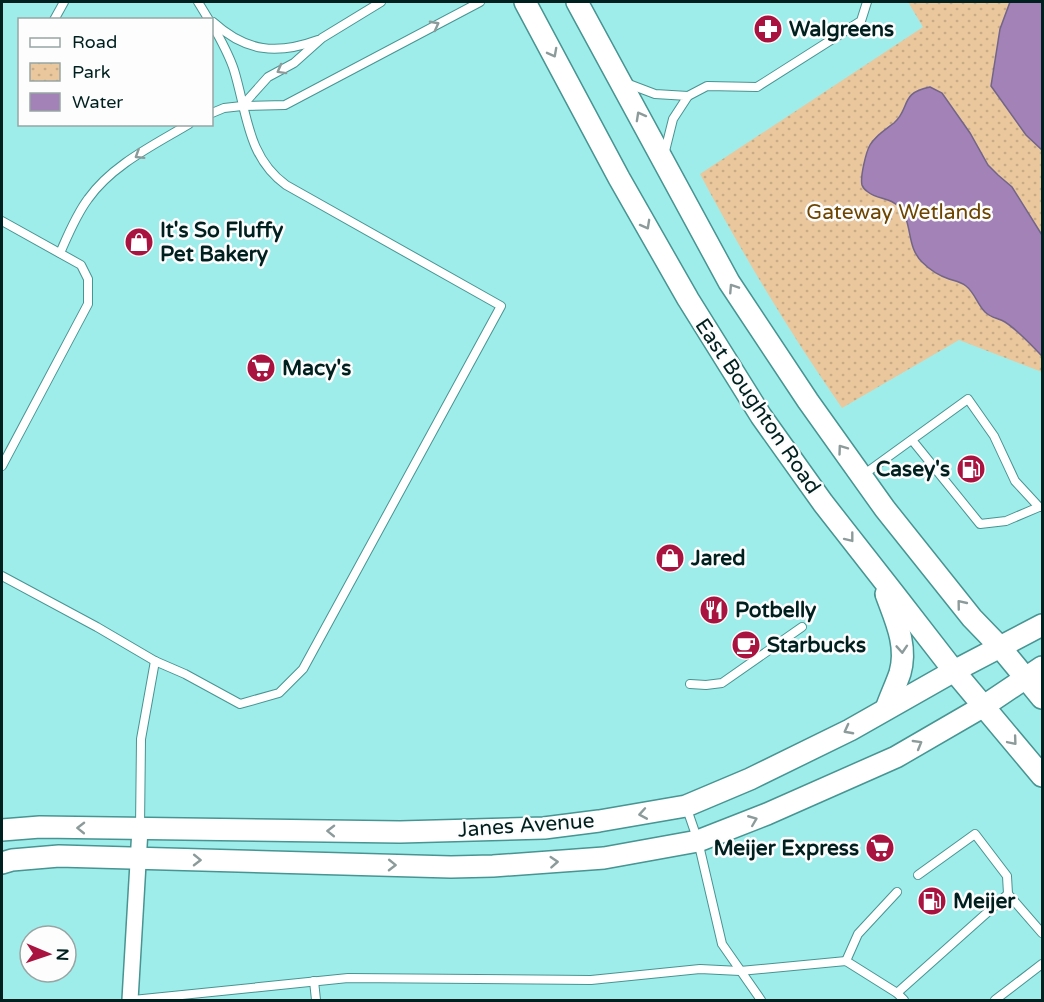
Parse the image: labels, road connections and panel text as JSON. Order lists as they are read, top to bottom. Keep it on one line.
{"streets":{"street":["East Boughton Road","Janes Avenue"]},"crossings":[["East Boughton Road","Janes Avenue"]],"parks":["Gateway Wetlands"],"places":{"pharmacy":["Walgreens"],"shop":["It's So Fluffy Pet Bakery","Jared"],"supermarket":["Macy's","Meijer Express"],"fuel station":["Casey's","Meijer"],"restaurant":["Potbelly"],"cafe":["Starbucks"]},"legend":["Road","Park","Water"],"north":"right"}
